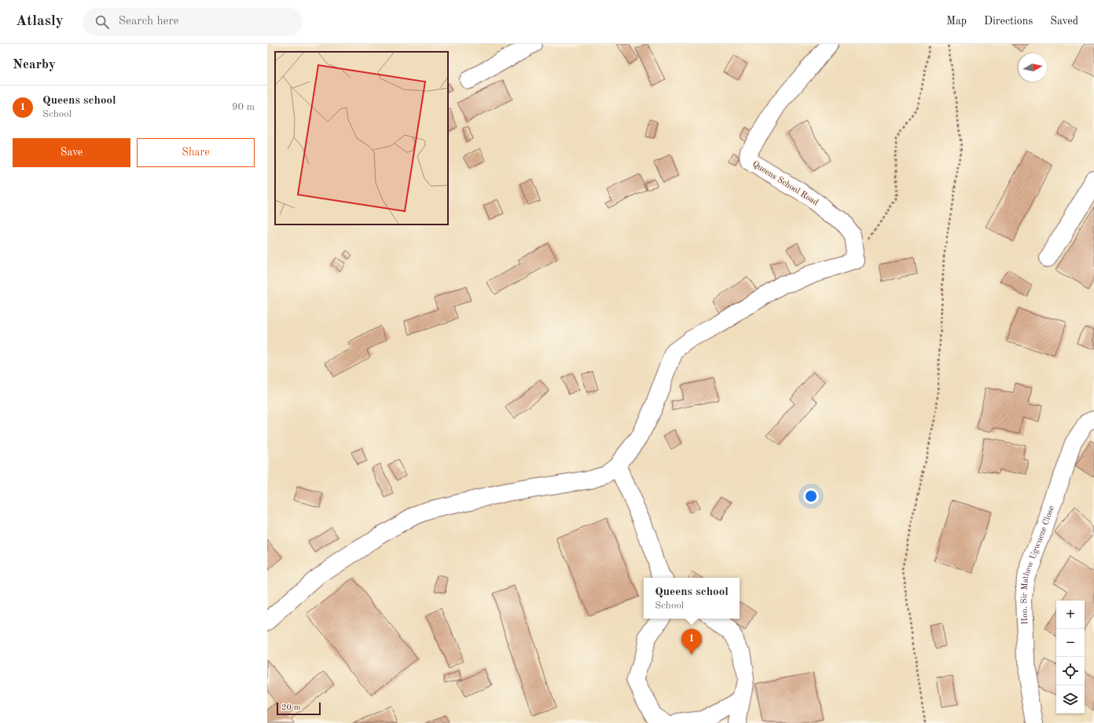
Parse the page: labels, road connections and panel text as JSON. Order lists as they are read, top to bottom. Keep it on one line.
{"streets":{"street":["Queens School Road","Hon. Sir Mathew Ugwueze Close"]},"scale_bar":"20 m","north":"right","page":{"header":"Atlasly","search":"Search here","nav":["Map","Directions","Saved"],"heading":"Nearby","list":[{"mark":"1","name":"Queens school","note":"School","value":"90 m"}],"buttons":["Save","Share"],"popup":["Queens school","School"],"map_buttons":["+","−"],"pins":"1","scale":"20 m"}}
